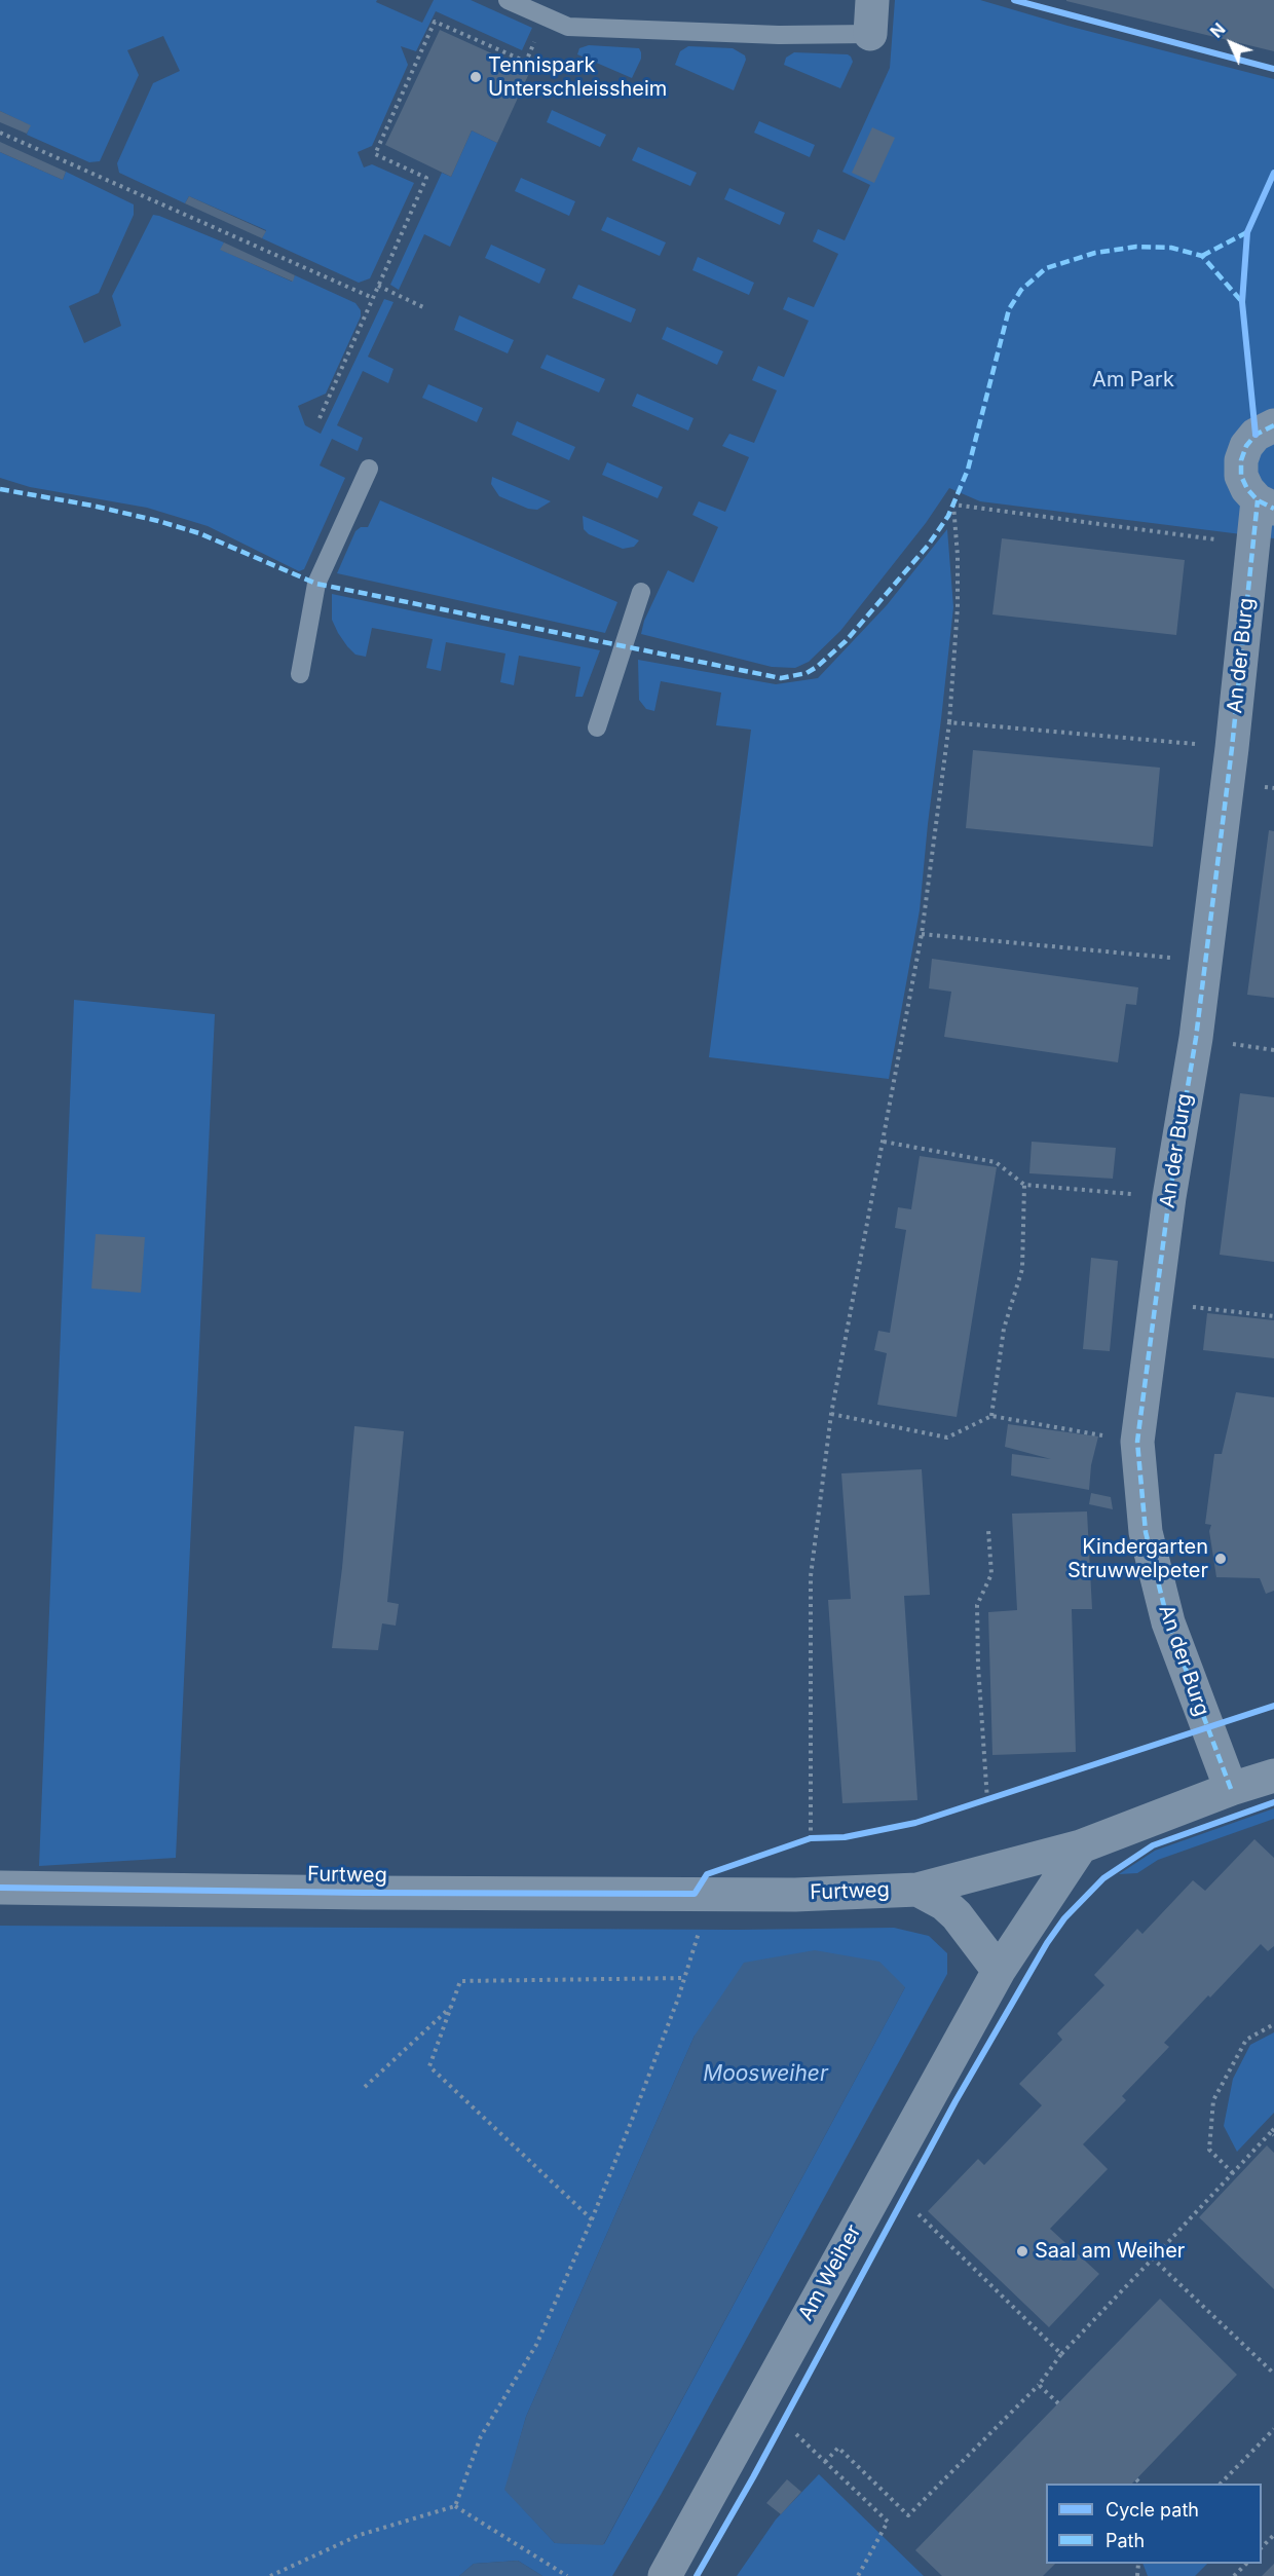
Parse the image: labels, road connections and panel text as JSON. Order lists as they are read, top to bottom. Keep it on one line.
{"streets":{"street":["An der Burg","Furtweg","Am Weiher"]},"crossings":[["An der Burg","Furtweg"],["Furtweg","Am Weiher"]],"water":["Moosweiher"],"parks":["Am Park"],"places":["Tennispark Unterschleissheim","Kindergarten Struwwelpeter","Saal am Weiher"],"legend":["Cycle path","Path"],"north":"top left"}
